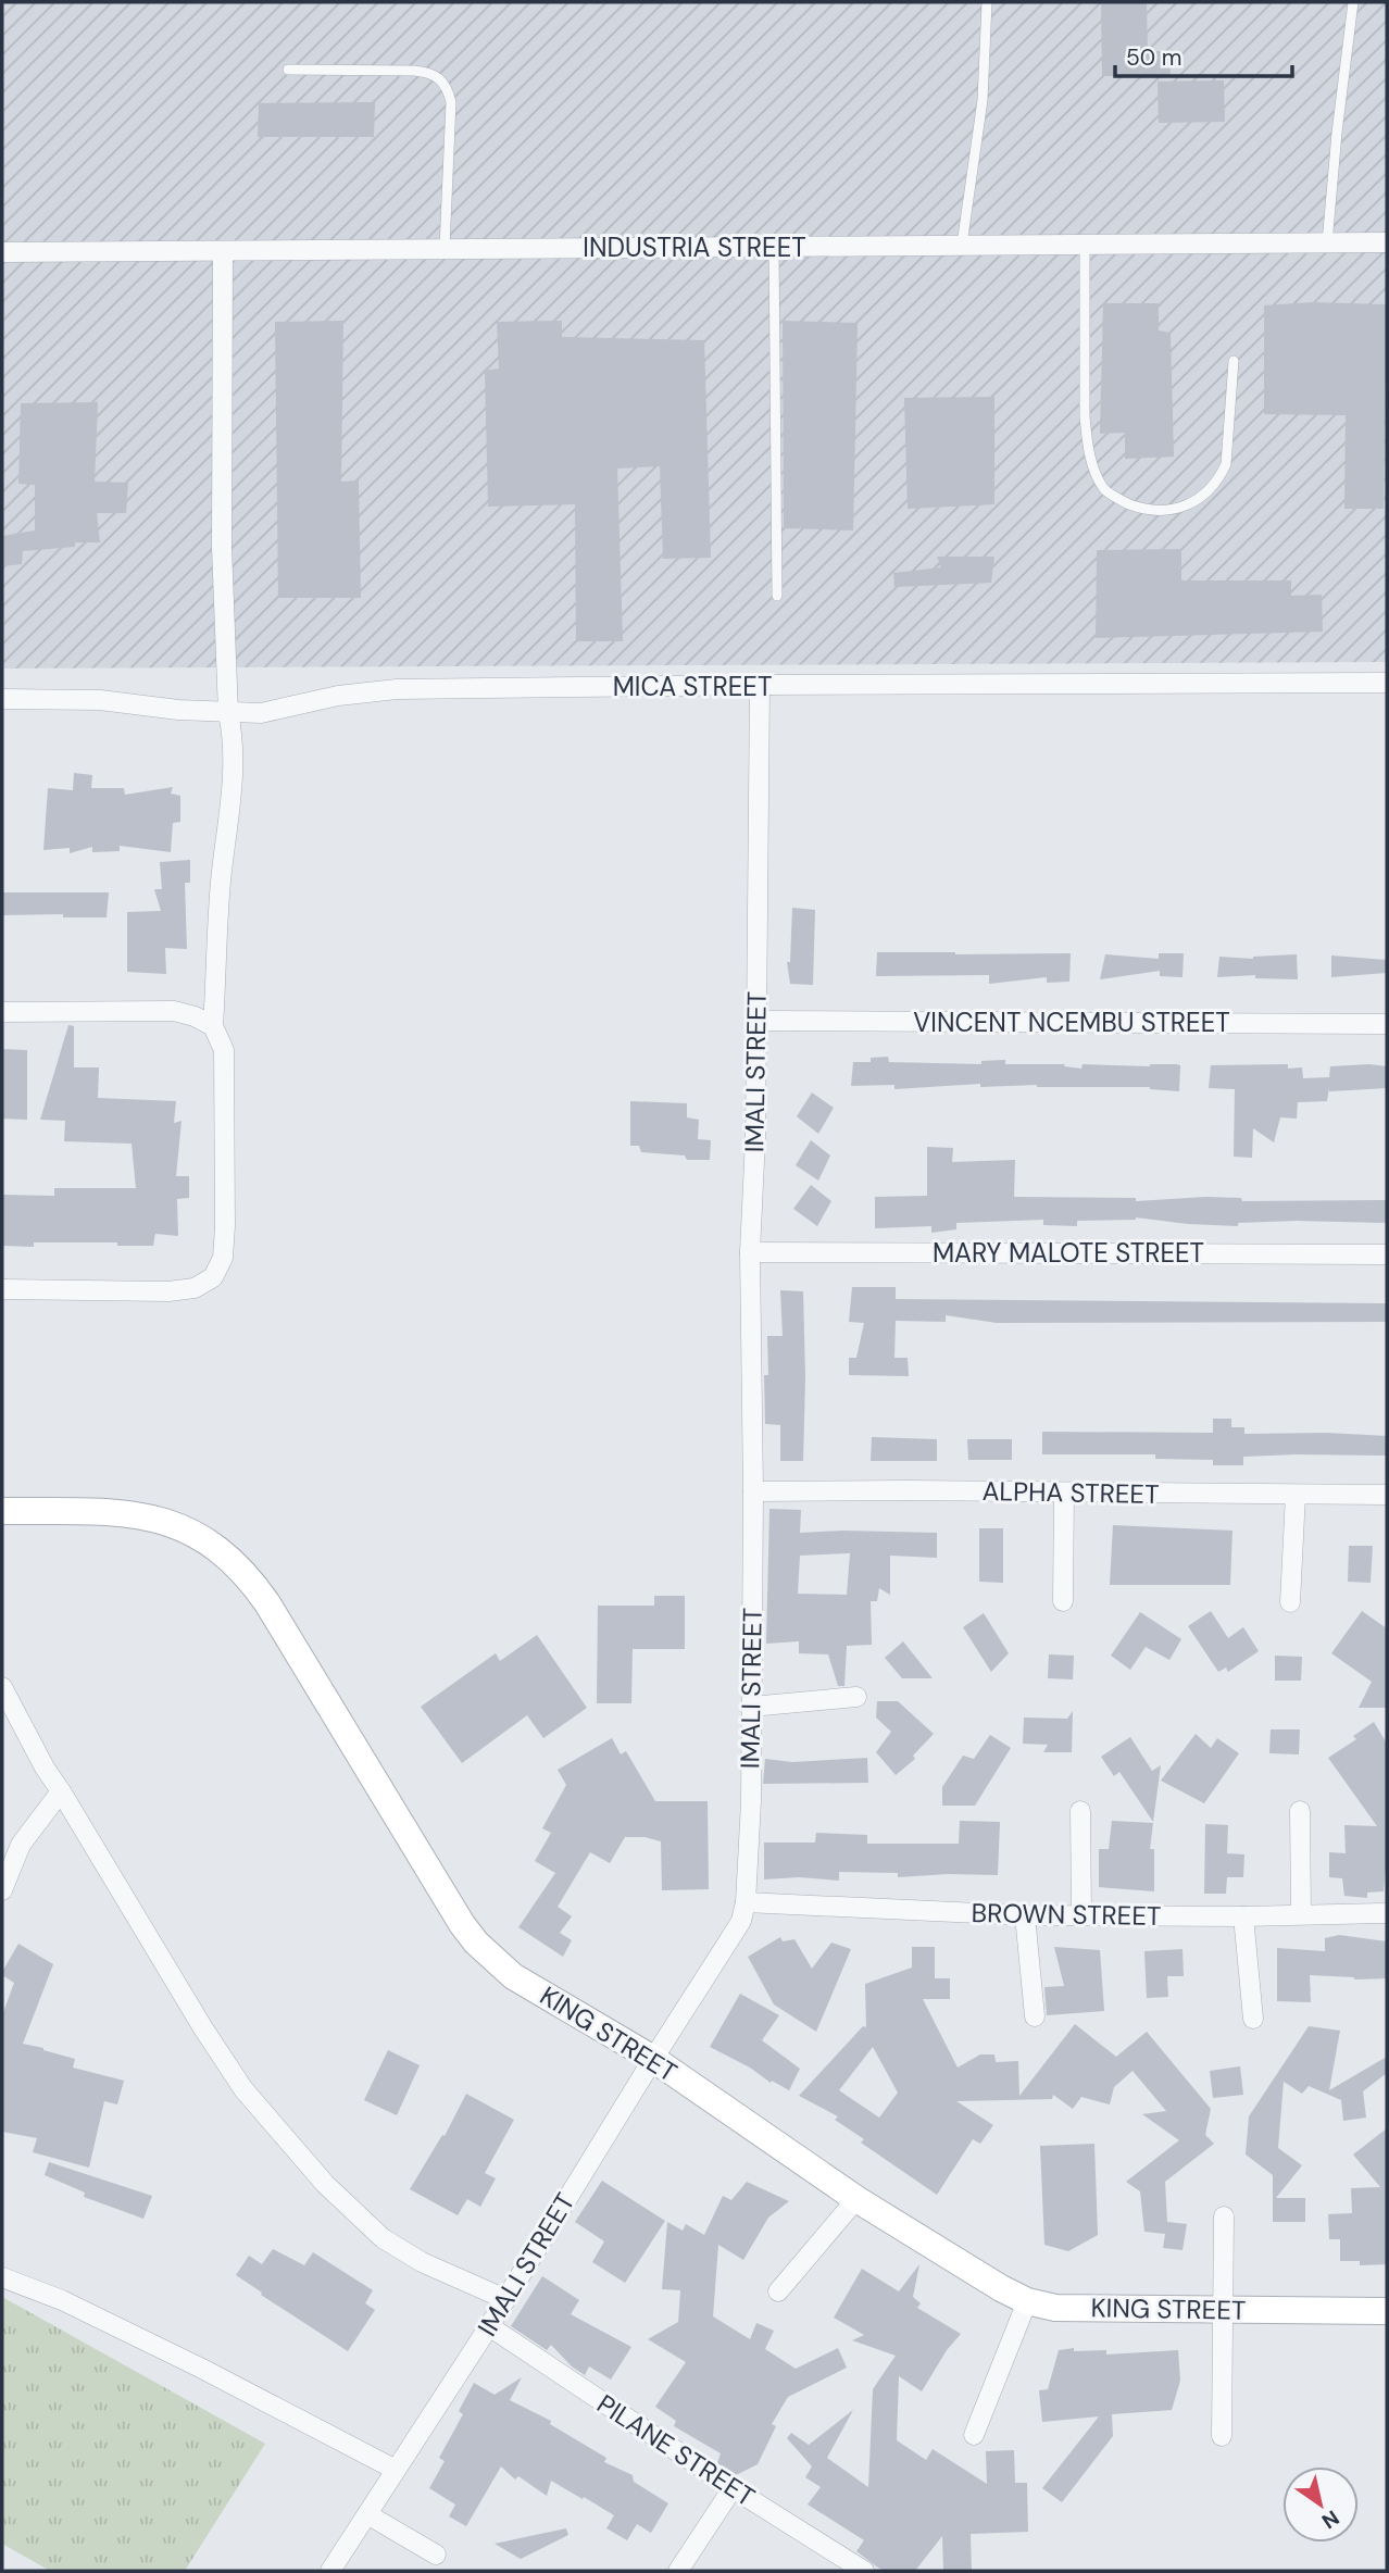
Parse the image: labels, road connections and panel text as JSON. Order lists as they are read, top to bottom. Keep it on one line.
{"streets":{"street":["INDUSTRIA STREET","MICA STREET","VINCENT NCEMBU STREET","IMALI STREET","MARY MALOTE STREET","ALPHA STREET","BROWN STREET","KING STREET","PILANE STREET"]},"crossings":[["MICA STREET","IMALI STREET"],["VINCENT NCEMBU STREET","IMALI STREET"],["IMALI STREET","MARY MALOTE STREET"],["IMALI STREET","ALPHA STREET"],["IMALI STREET","BROWN STREET"],["IMALI STREET","KING STREET"],["IMALI STREET","PILANE STREET"]],"scale_bar":"50 m","north":"bottom right"}
